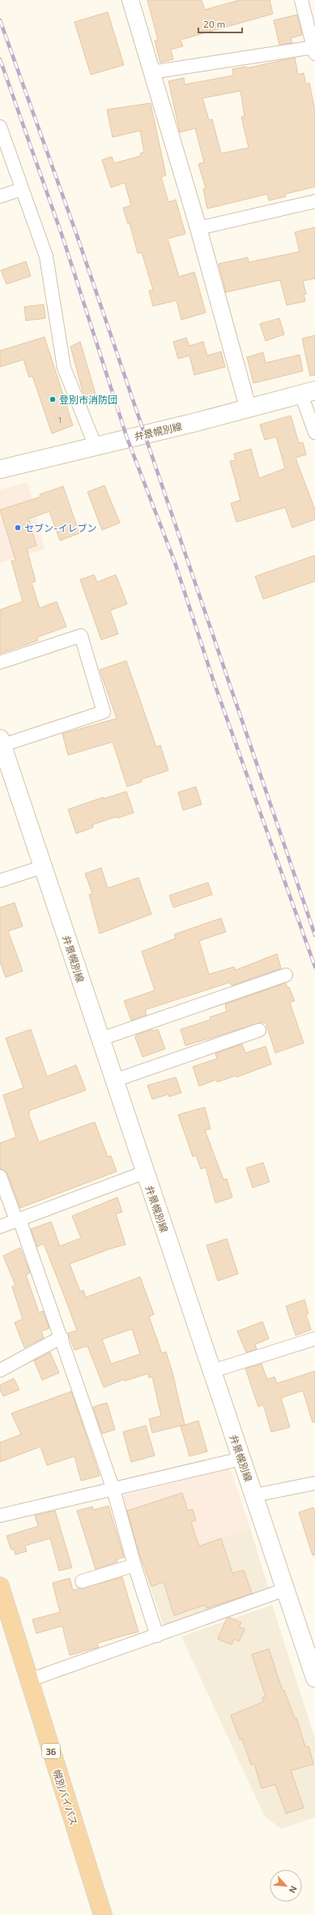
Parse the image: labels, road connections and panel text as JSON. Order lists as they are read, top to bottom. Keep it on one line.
{"streets":{"highway":["36","幌別バイパス"],"main road":["弁景幌別線"]},"places":["登別市消防団","セブン-イレブン"],"house_numbers":["1"],"scale_bar":"20 m","north":"bottom right"}
